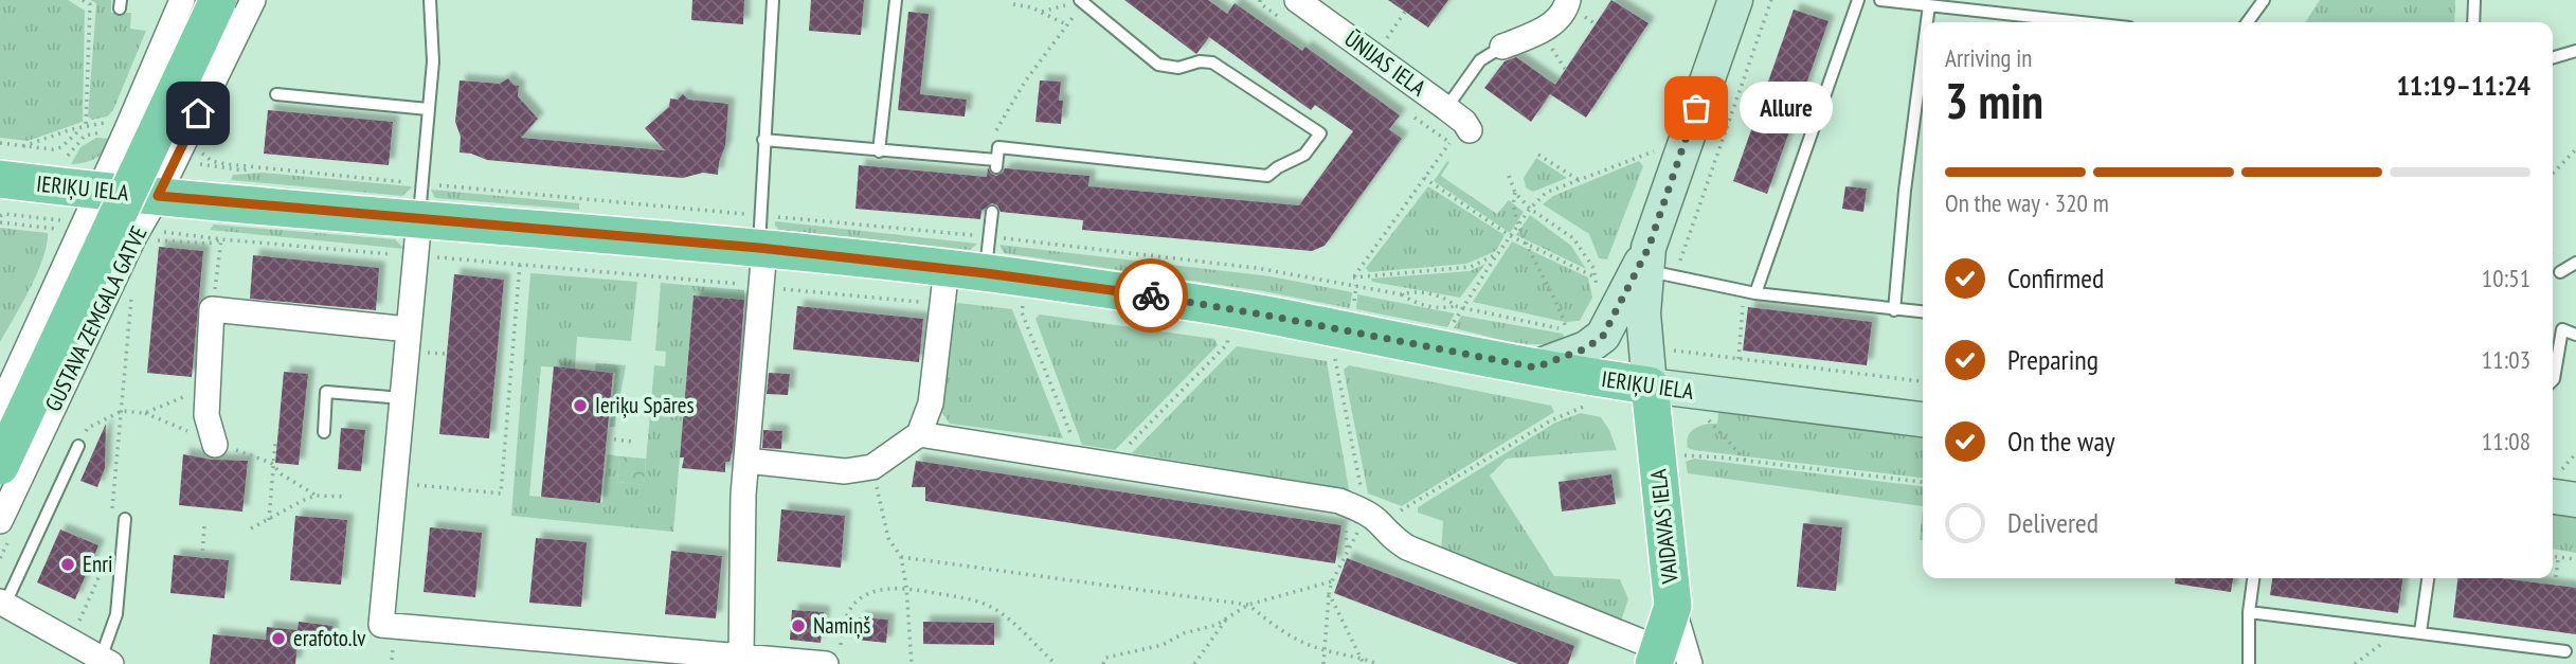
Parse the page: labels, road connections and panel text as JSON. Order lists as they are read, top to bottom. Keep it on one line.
{"streets":{"main road":["IERIĶU IELA","GUSTAVA ZEMGALA GATVE","VAIDAVAS IELA"],"street":["ŪNIJAS IELA"]},"crossings":[["IERIĶU IELA","GUSTAVA ZEMGALA GATVE"],["IERIĶU IELA","VAIDAVAS IELA"]],"places":["Allure","Ieriķu Spāres","Enri","Namiņš","erafoto.lv"],"page":{"heading":["3 min","Arriving in","11:19–11:24"],"bubble":"Allure","bar":"On the way · 320 m","list":[["Confirmed","10:51"],["Preparing","11:03"],["On the way","11:08"],"Delivered"]}}
